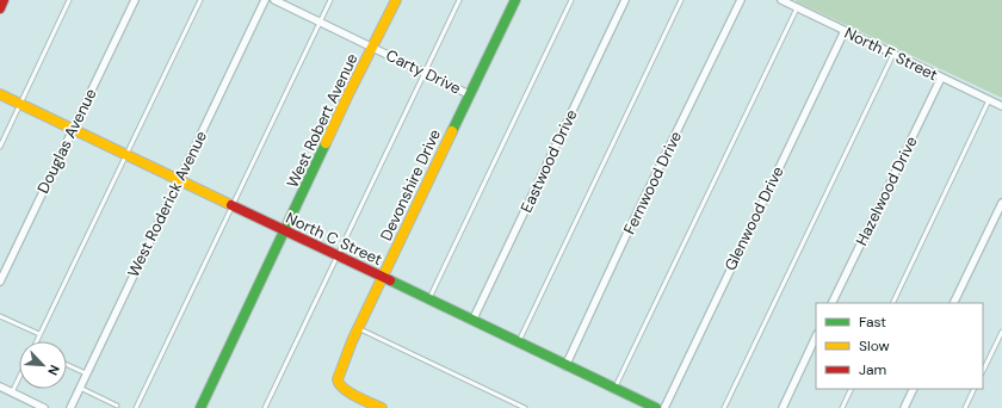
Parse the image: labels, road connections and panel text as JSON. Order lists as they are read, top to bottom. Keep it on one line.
{"streets":{"street":["North F Street","Carty Drive","West Robert Avenue","Douglas Avenue","Eastwood Drive","Fernwood Drive","Devonshire Drive","Hazelwood Drive","West Roderick Avenue","Glenwood Drive","North C Street"]},"crossings":[["North F Street","Hazelwood Drive"],["North F Street","Glenwood Drive"],["Carty Drive","West Robert Avenue"],["Carty Drive","Devonshire Drive"],["West Robert Avenue","North C Street"],["Douglas Avenue","North C Street"],["Eastwood Drive","North C Street"],["Fernwood Drive","North C Street"],["Devonshire Drive","North C Street"],["West Roderick Avenue","North C Street"]],"legend":["Fast","Slow","Jam"],"north":"bottom right"}
